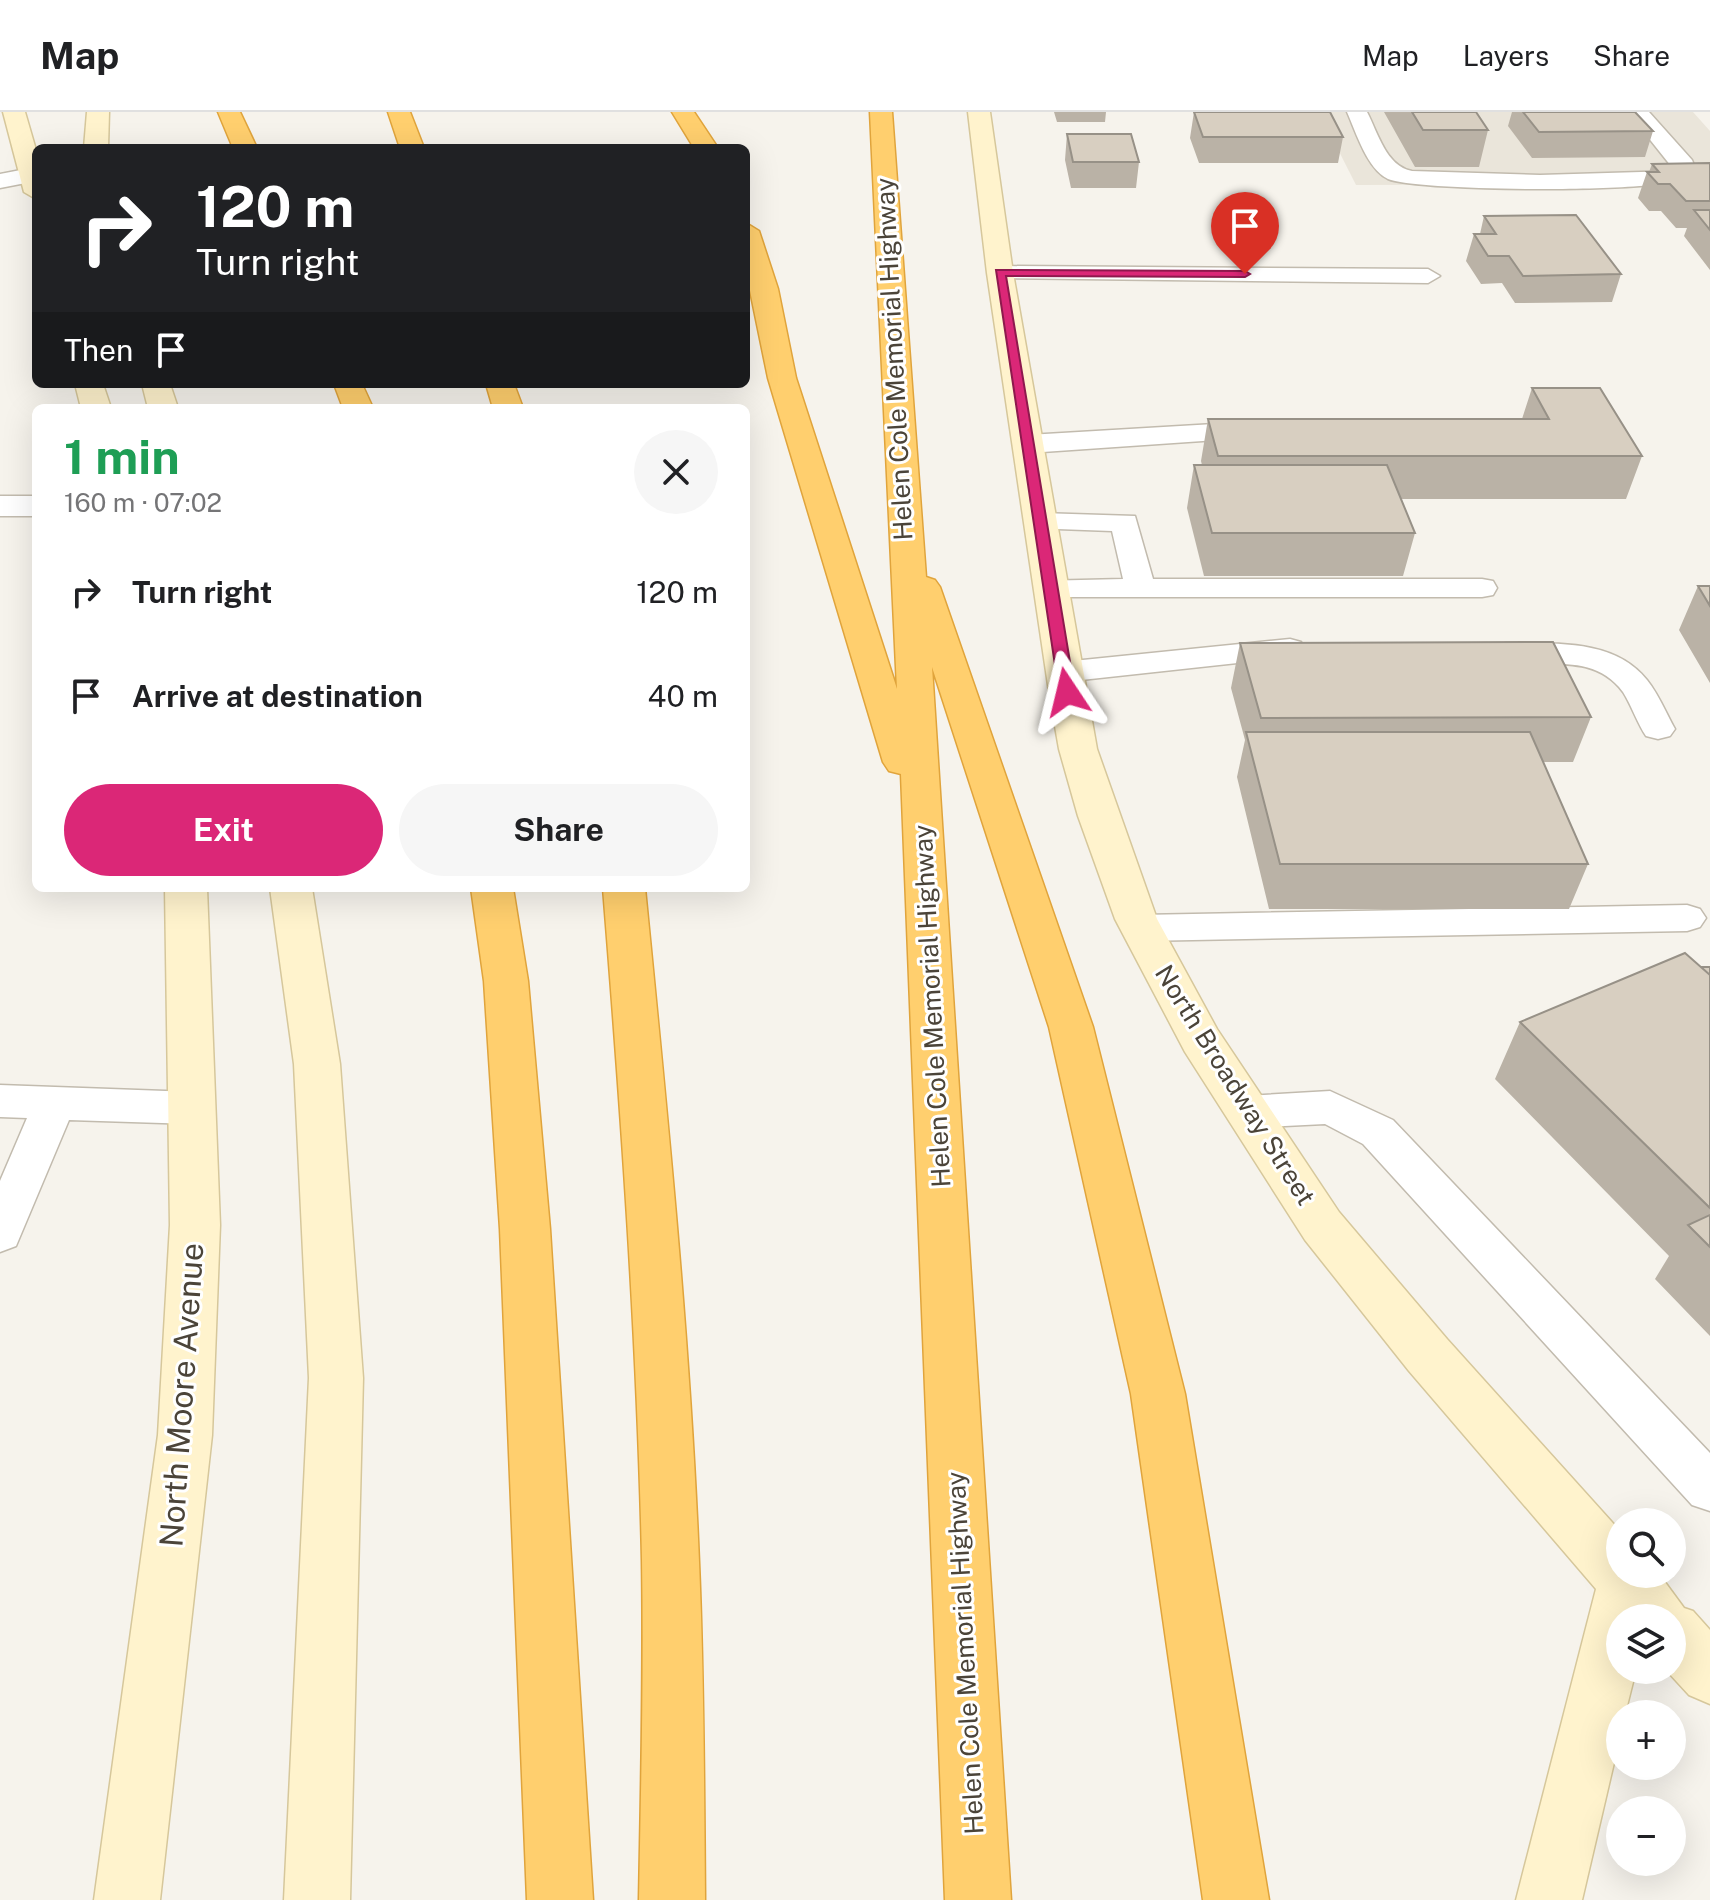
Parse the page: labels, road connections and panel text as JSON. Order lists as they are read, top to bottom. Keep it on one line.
{"streets":{"highway":["Helen Cole Memorial Highway"],"main road":["North Broadway Street","North Moore Avenue"]},"page":{"header":"Map","nav":["Map","Layers","Share"],"turn":["120 m","Turn right"],"then":"Then","heading":["1 min","160 m · 07:02"],"list":[{"name":"Turn right","value":"120 m"},{"name":"Arrive at destination","value":"40 m"}],"buttons":["Exit","Share"],"map_buttons":["+","−"]}}
